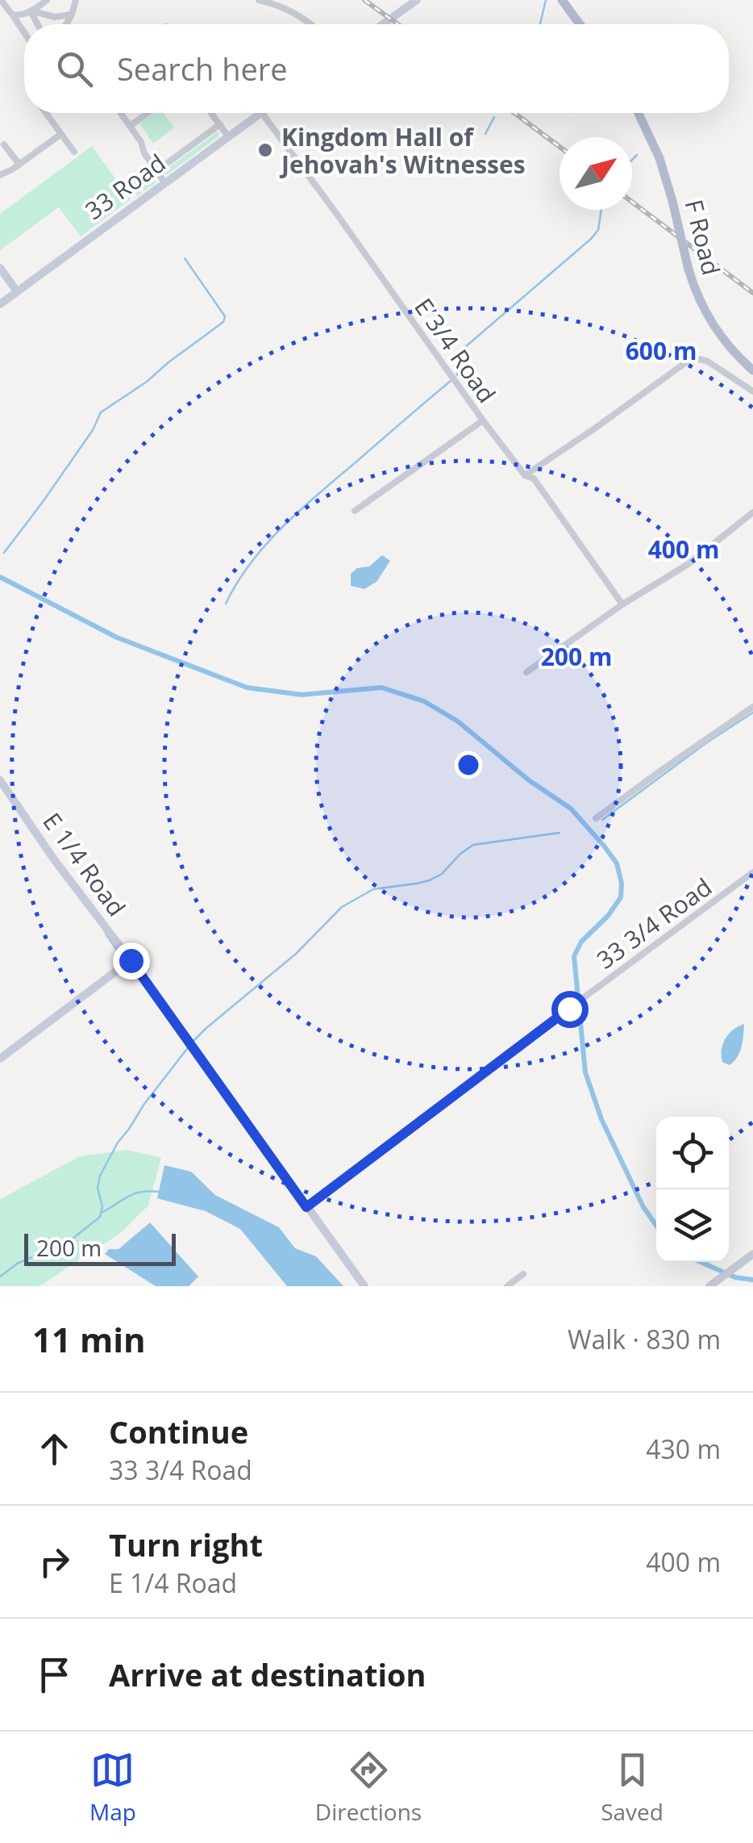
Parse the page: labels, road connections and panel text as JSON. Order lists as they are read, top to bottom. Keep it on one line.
{"streets":{"main road":["F Road"],"street":["33 Road","E 3/4 Road","E 1/4 Road","33 3/4 Road"]},"crossings":[["33 Road","E 3/4 Road"],["E 1/4 Road","33 3/4 Road"]],"places":["Kingdom Hall of Jehovah's Witnesses"],"scale_bar":"200 m","north":"top right","page":{"search":"Search here","scale":"200 m","heading":["11 min","Walk · 830 m"],"list":[["Continue","33 3/4 Road","430 m"],["Turn right","E 1/4 Road","400 m"],"Arrive at destination"],"nav":["Map","Directions","Saved"]},"rings":["600 m","400 m","200 m"]}
